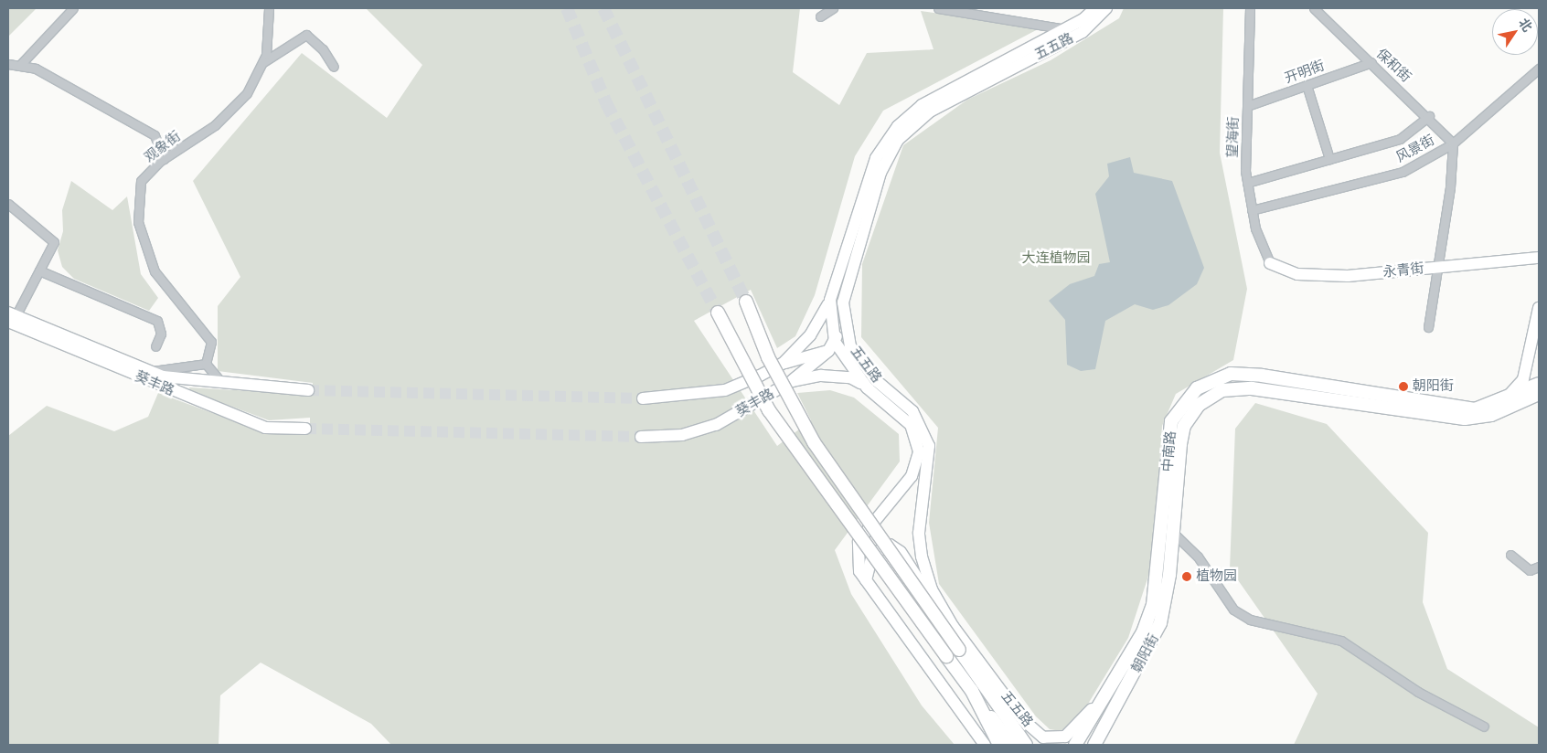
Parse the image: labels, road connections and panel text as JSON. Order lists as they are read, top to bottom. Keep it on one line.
{"streets":{"main road":["五五路","永青街","葵丰路","中南路","朝阳街"],"street":["保和街","开明街","望海街","观象街","风景街"]},"crossings":[["五五路","葵丰路"],["五五路","中南路"],["保和街","开明街"],["保和街","风景街"],["开明街","望海街"],["望海街","风景街"],["望海街","永青街"]],"parks":["大连植物园"],"places":["朝阳街","植物园"],"north":"top right"}
